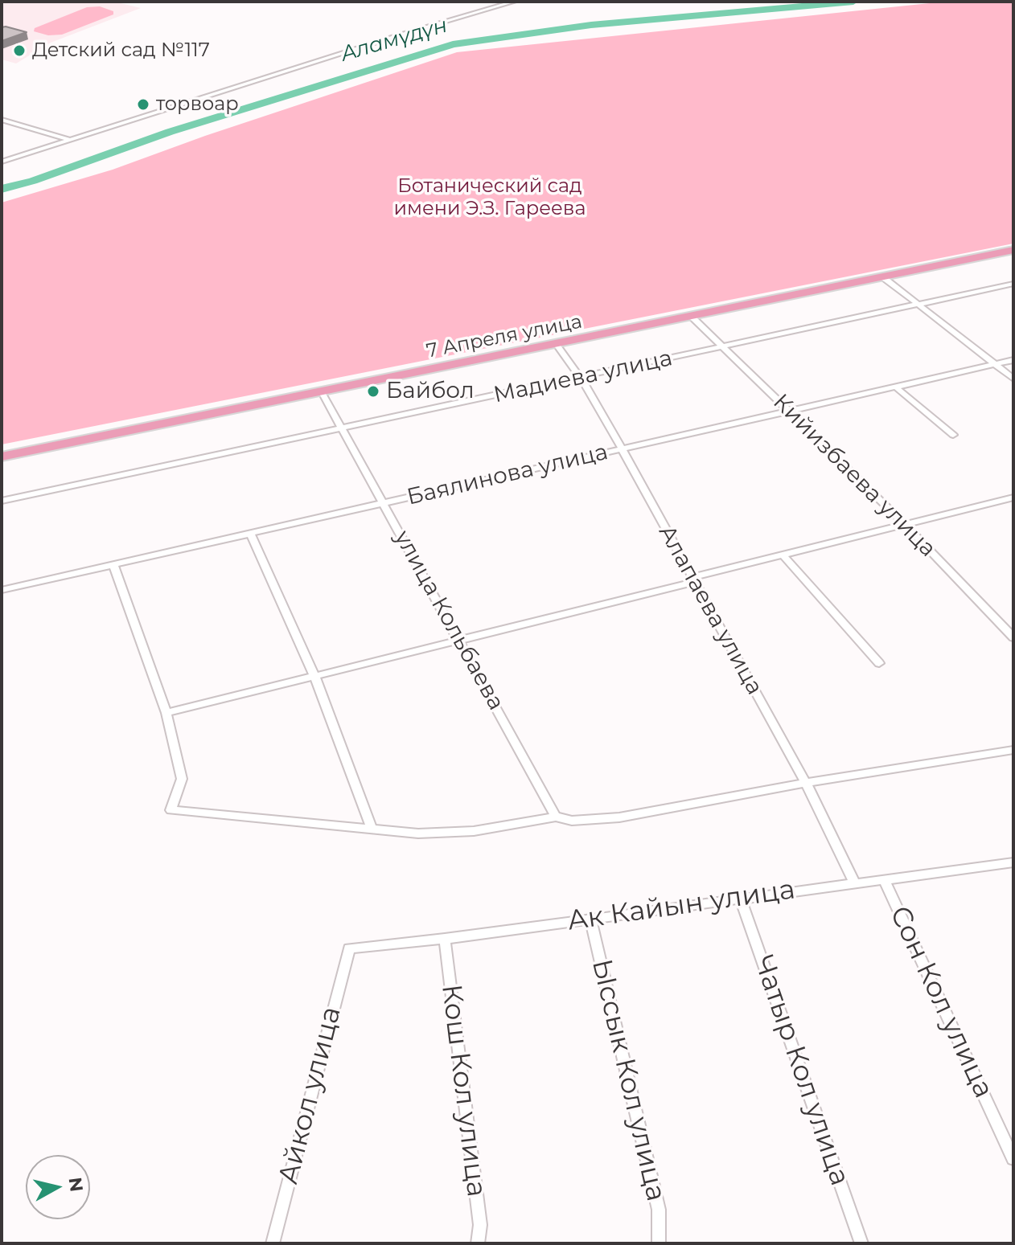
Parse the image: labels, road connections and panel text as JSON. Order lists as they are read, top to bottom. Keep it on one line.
{"streets":{"main road":["7 Апреля улица"],"street":["Мадиева улица","Баялинова улица","Кийизбаева улица","Алапаева улица","улица Кольбаева","Ак Кайын улица","Сон Кол улица","Чатыр Кол улица","Ыссык Кол улица","Кош Кол улица","Айкол улица"]},"crossings":[["7 Апреля улица","Кийизбаева улица"],["7 Апреля улица","Алапаева улица"],["7 Апреля улица","улица Кольбаева"],["Мадиева улица","Кийизбаева улица"],["Мадиева улица","Алапаева улица"],["Мадиева улица","улица Кольбаева"],["Баялинова улица","Кийизбаева улица"],["Баялинова улица","Алапаева улица"],["Баялинова улица","улица Кольбаева"],["Алапаева улица","Ак Кайын улица"],["Ак Кайын улица","Сон Кол улица"],["Ак Кайын улица","Чатыр Кол улица"],["Ак Кайын улица","Ыссык Кол улица"],["Ак Кайын улица","Кош Кол улица"],["Ак Кайын улица","Айкол улица"]],"water":["Аламүдүн"],"parks":["Ботанический сад имени Э.З. Гареева"],"places":["Детский сад №117","торвоар","Байбол"],"north":"right"}
